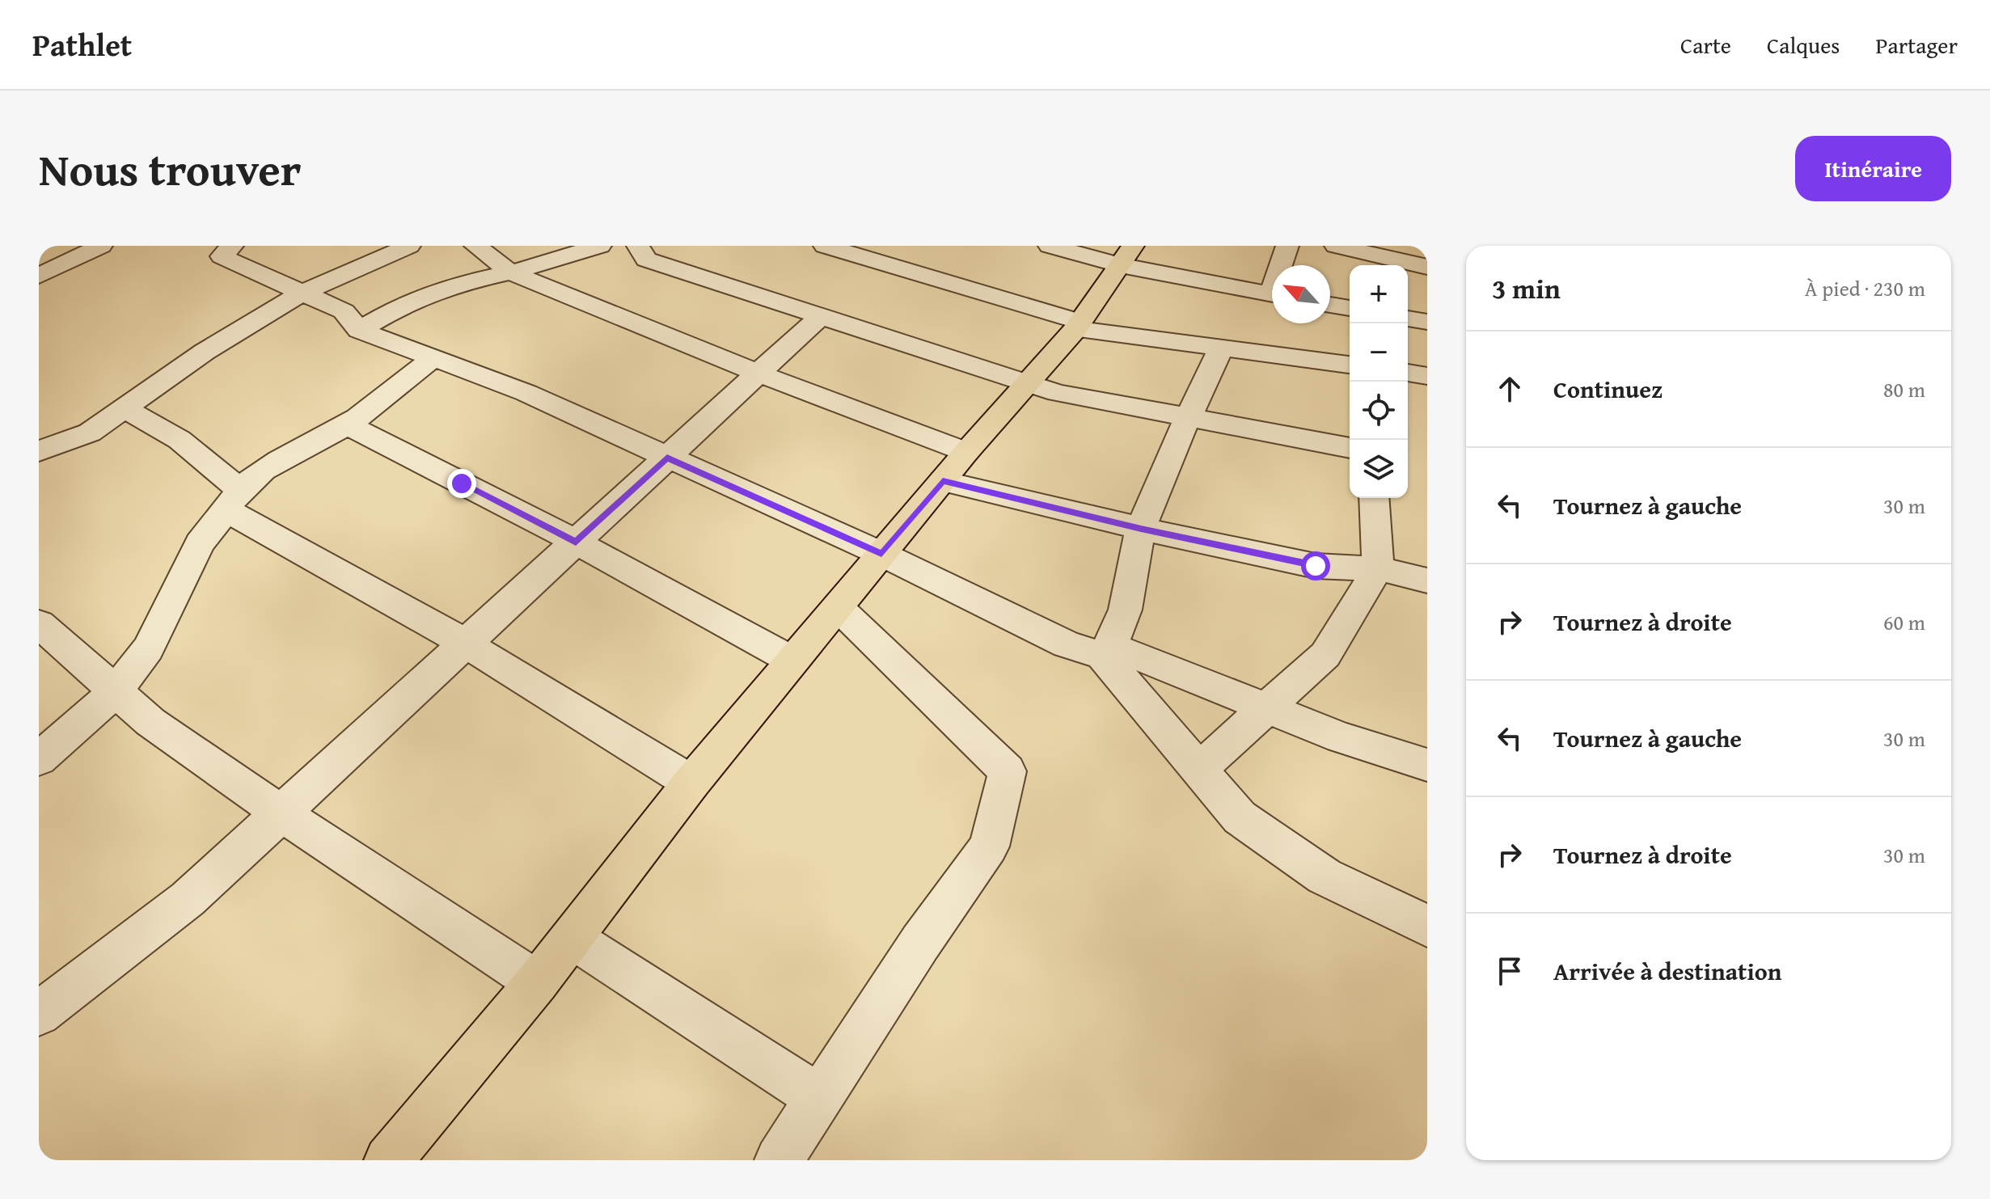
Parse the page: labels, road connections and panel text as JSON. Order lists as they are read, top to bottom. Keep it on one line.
{"north":"top left","page":{"header":"Pathlet","nav":["Carte","Calques","Partager"],"title":"Nous trouver","buttons":"Itinéraire","heading":["3 min","À pied · 230 m"],"map_buttons":["+","−"],"list":[["Continuez","80 m"],["Tournez à gauche","30 m"],["Tournez à droite","60 m"],["Tournez à gauche","30 m"],["Tournez à droite","30 m"],"Arrivée à destination"]}}
